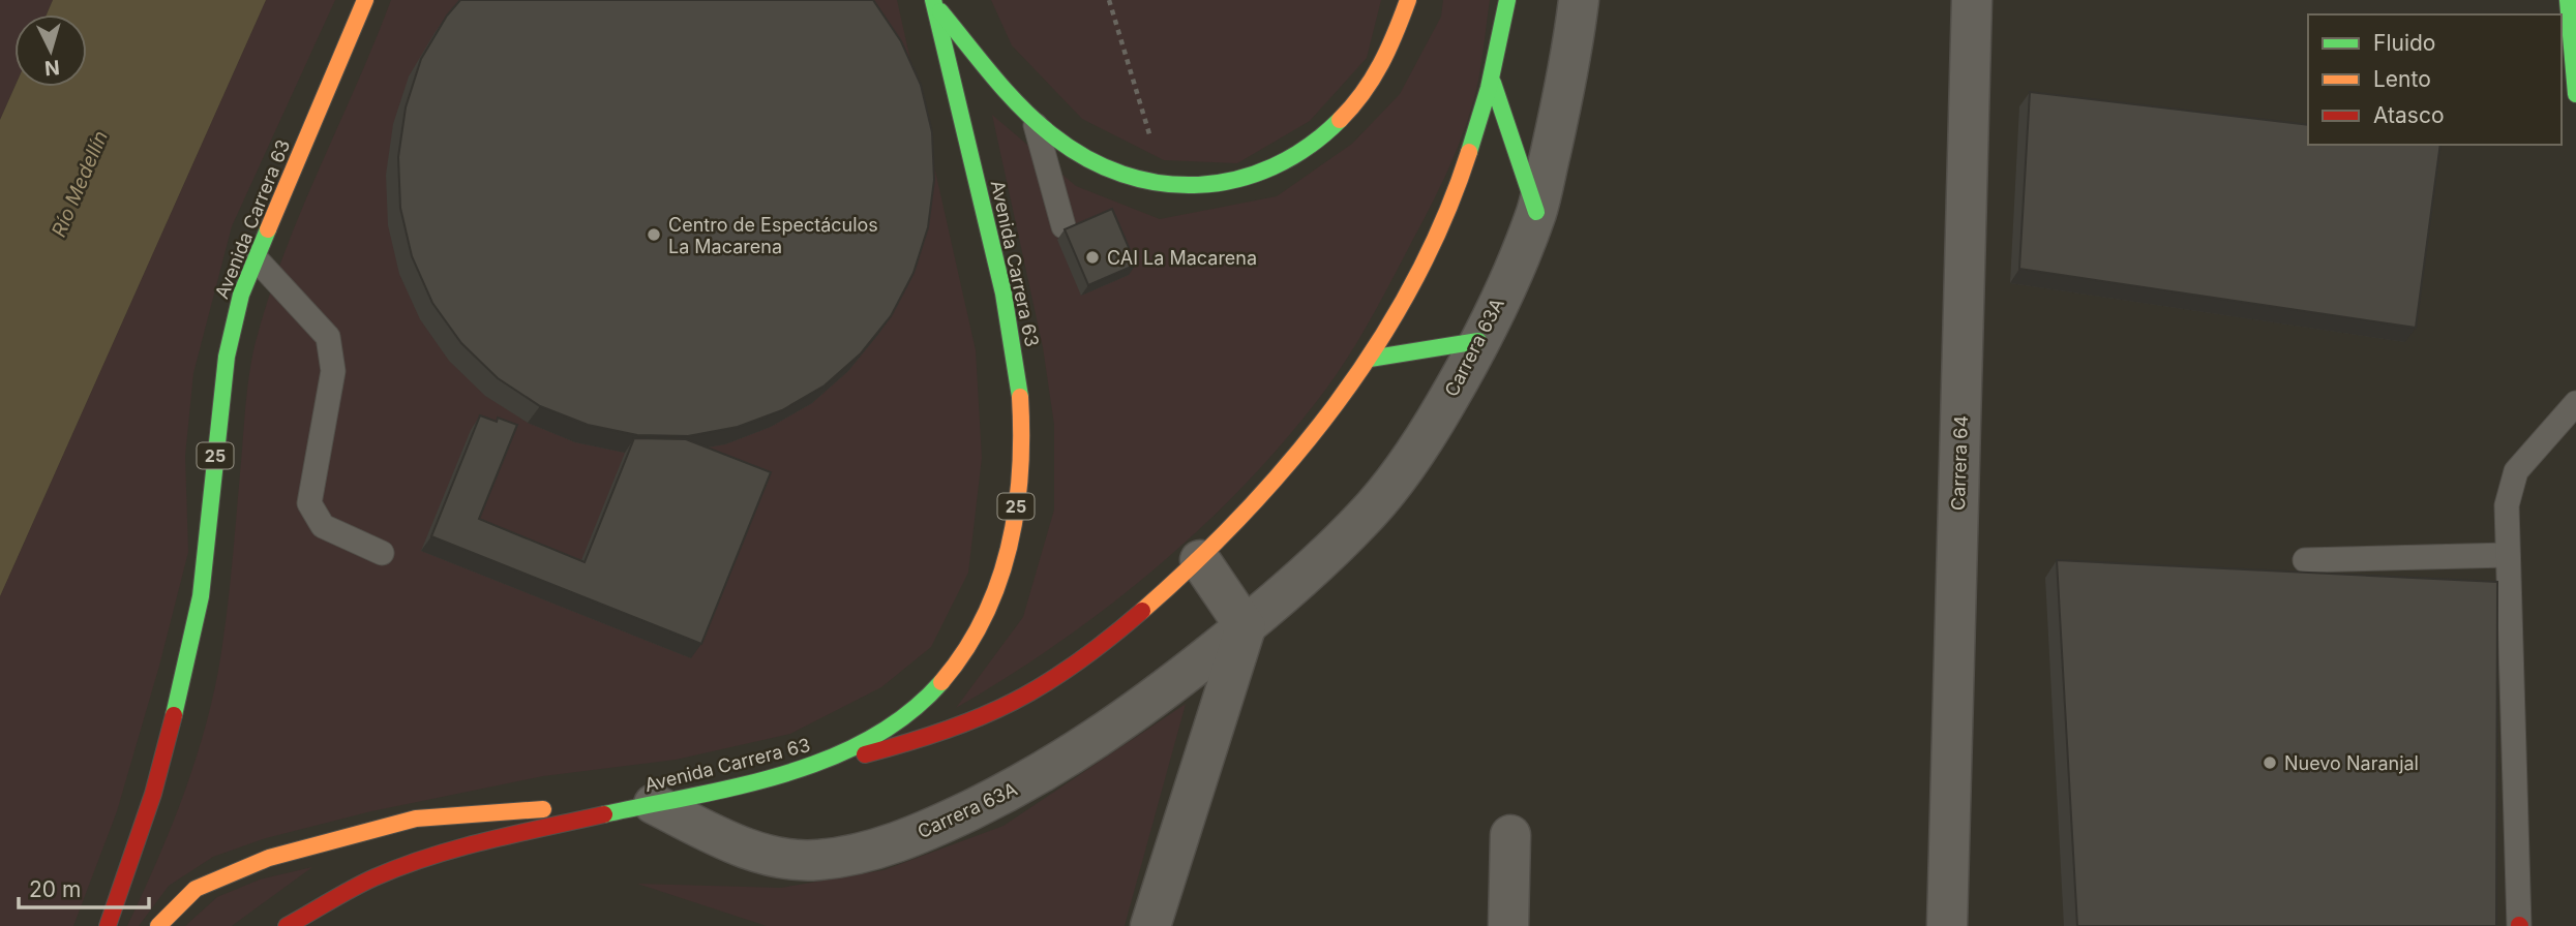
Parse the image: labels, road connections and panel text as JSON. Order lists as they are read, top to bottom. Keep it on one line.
{"streets":{"main road":["Avenida Carrera 63","25"],"street":["Carrera 63A","Carrera 64"]},"crossings":[["Avenida Carrera 63","Carrera 63A"]],"water":["Río Medellín"],"places":["Centro de Espectáculos La Macarena","CAI La Macarena","Nuevo Naranjal"],"legend":["Fluido","Lento","Atasco"],"scale_bar":"20 m","north":"bottom"}
